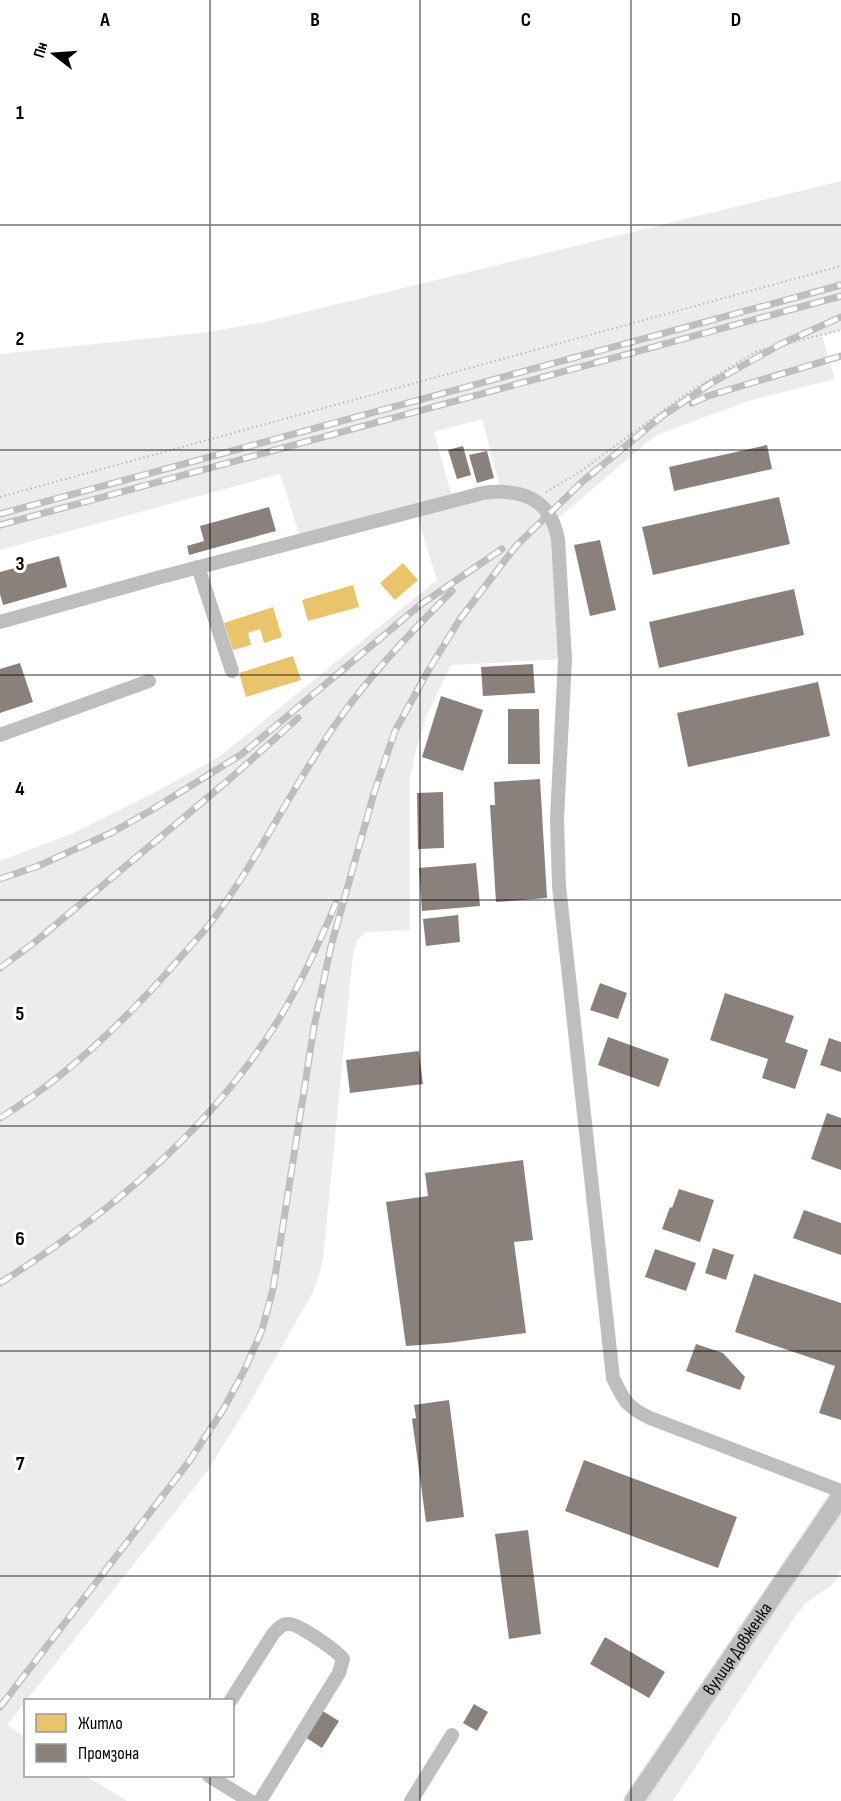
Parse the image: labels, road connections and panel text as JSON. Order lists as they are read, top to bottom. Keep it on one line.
{"streets":{"main road":["вулиця Довженка"]},"legend":["Житло","Промзона"],"north":"left","grid":{"columns":["A","B","C","D"],"rows":["1","2","3","4","5","6","7"]}}
